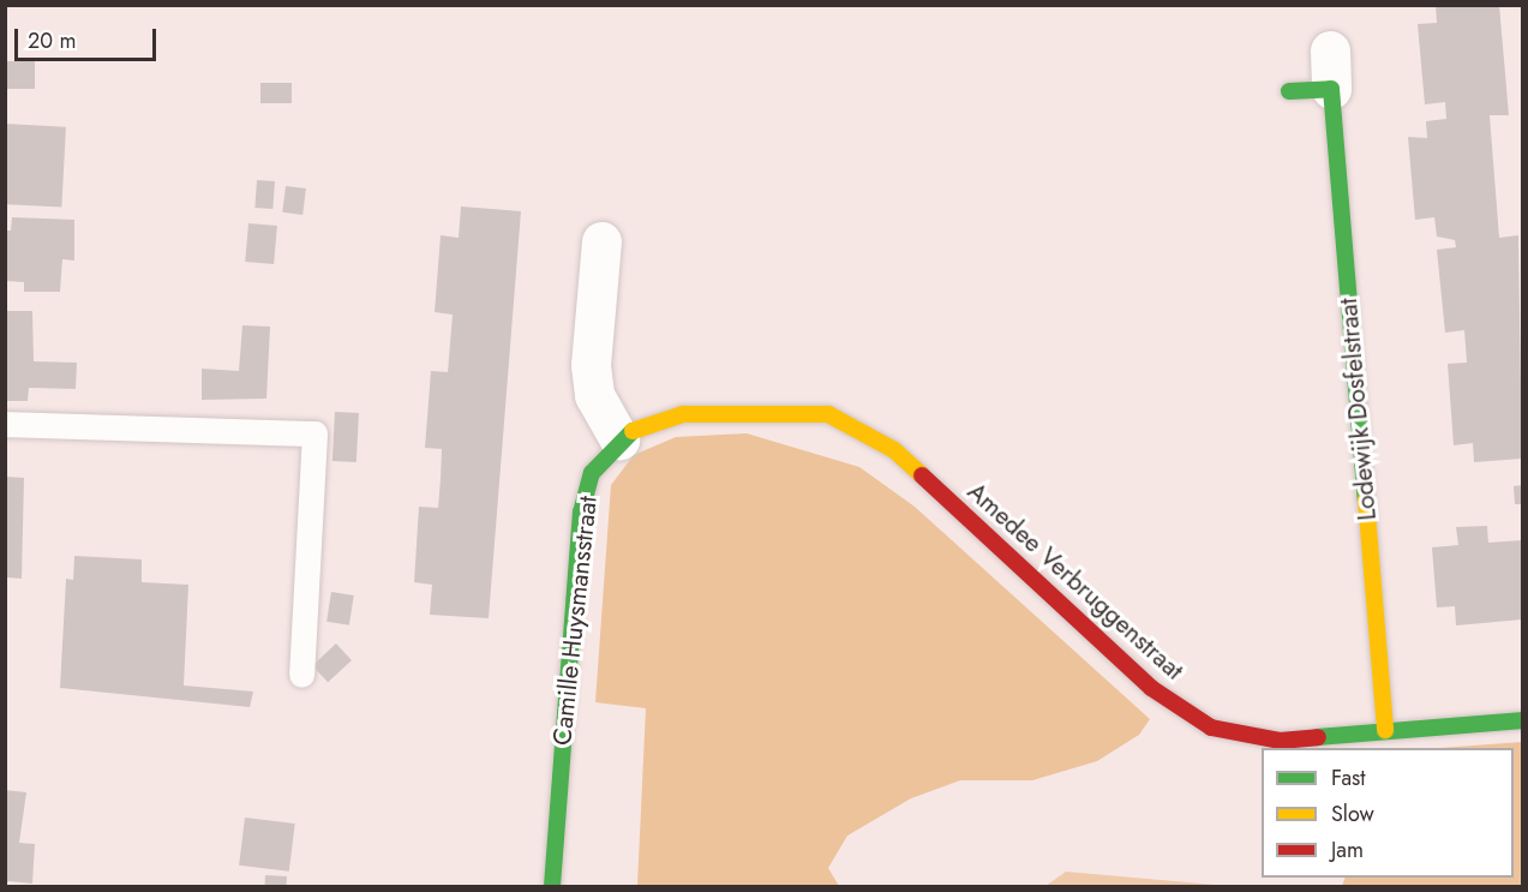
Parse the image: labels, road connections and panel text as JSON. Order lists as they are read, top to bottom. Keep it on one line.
{"streets":{"street":["Lodewijk Dosfelstraat","Amedee Verbruggenstraat","Camille Huysmansstraat"]},"crossings":[["Lodewijk Dosfelstraat","Amedee Verbruggenstraat"],["Amedee Verbruggenstraat","Camille Huysmansstraat"]],"legend":["Fast","Slow","Jam"],"scale_bar":"20 m"}
